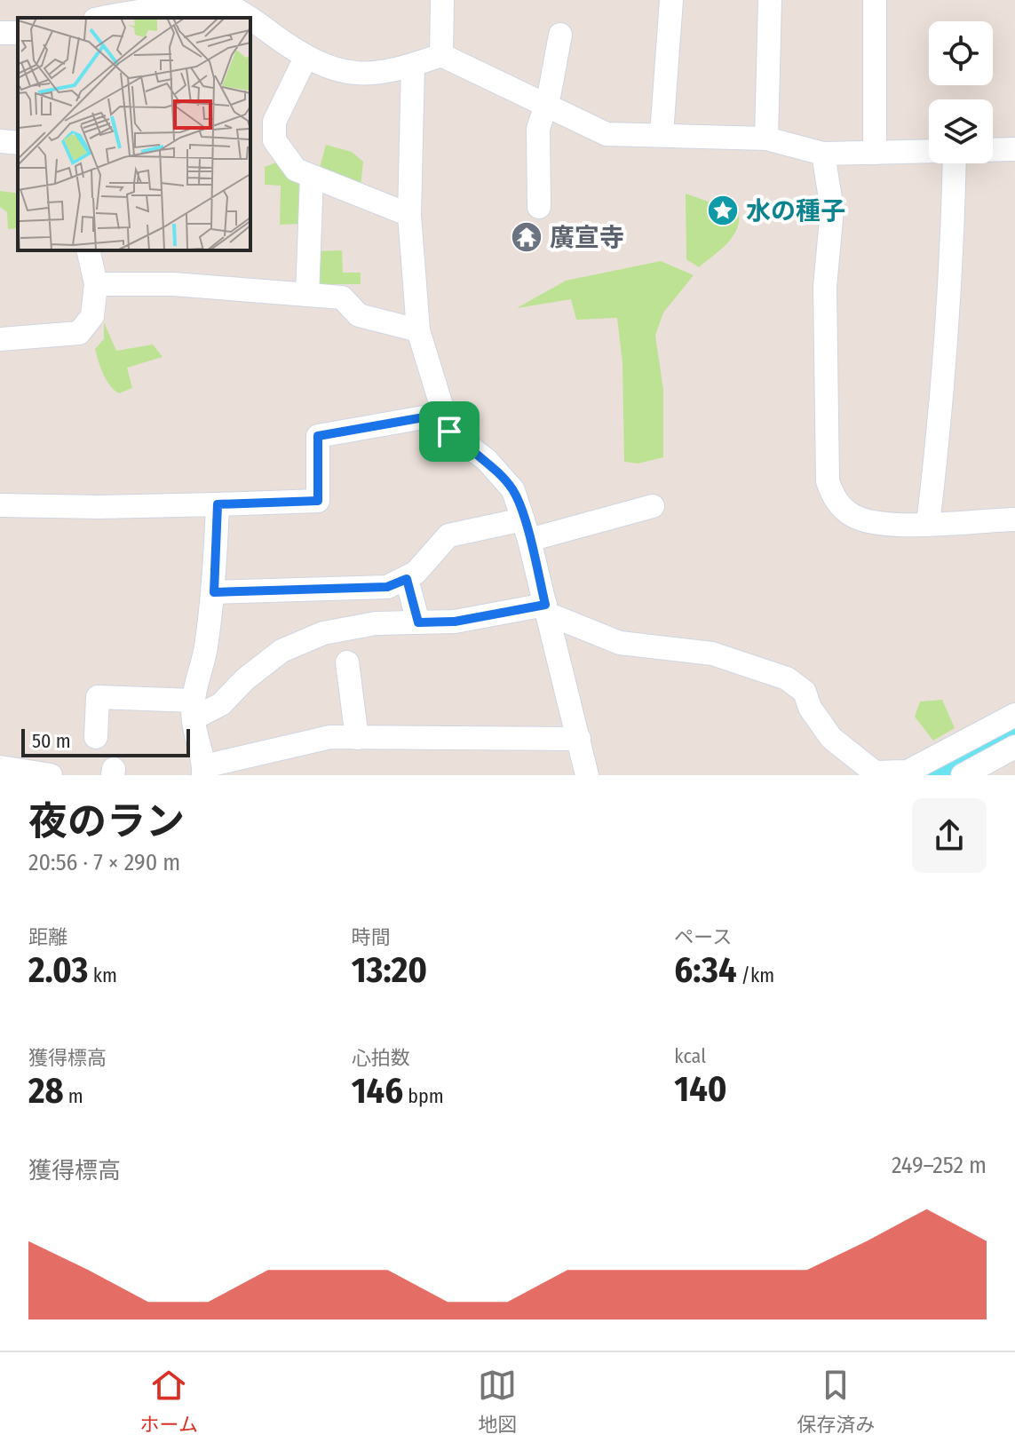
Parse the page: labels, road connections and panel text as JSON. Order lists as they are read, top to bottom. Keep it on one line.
{"places":{"place":["水の種子"],"temple":["廣宣寺"]},"scale_bar":"50 m","page":{"scale":"50 m","heading":["夜のラン","20:56 · 7 × 290 m"],"stats":[["距離","2.03 km"],["時間","13:20"],["ペース","6:34 /km"],["獲得標高","28 m"],["心拍数","146 bpm"],["kcal","140"]],"chart":["獲得標高","249–252 m"],"tabs":["ホーム","地図","保存済み"]}}
